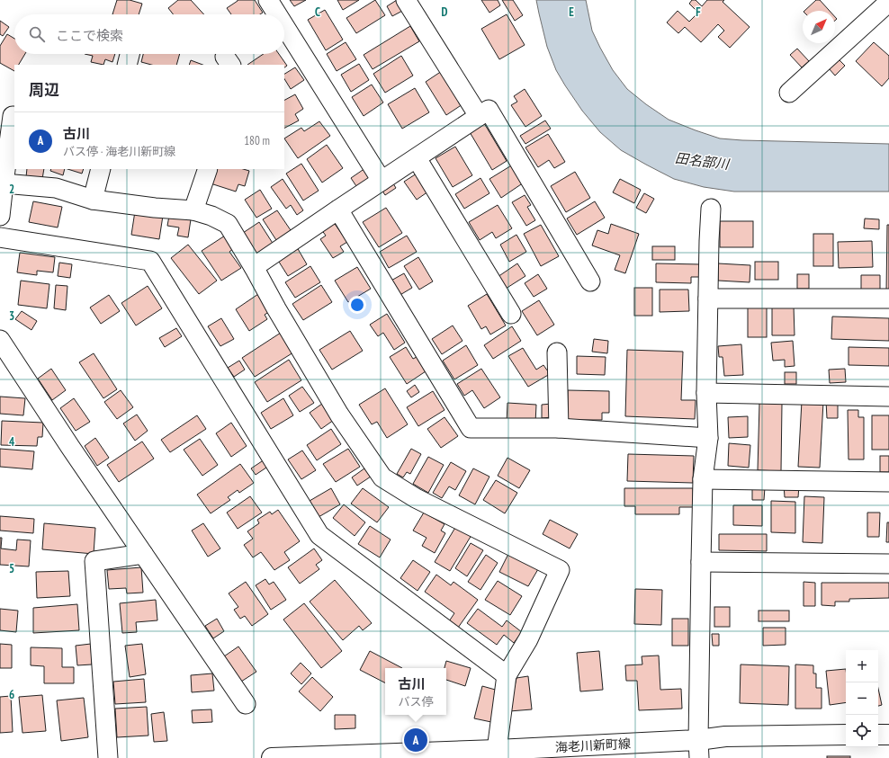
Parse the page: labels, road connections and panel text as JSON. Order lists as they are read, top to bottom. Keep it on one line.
{"streets":{"main road":["海老川新町線"]},"water":["田名部川"],"north":"top right","page":{"search":"ここで検索","heading":"周辺","list":[{"mark":"A","name":"古川","note":"バス停 · 海老川新町線","value":"180 m"}],"map_buttons":["+","−"],"popup":["古川","バス停"],"pins":"A"},"grid":{"columns":["C","D","E","F"],"rows":["2","3","4","5","6"]}}
